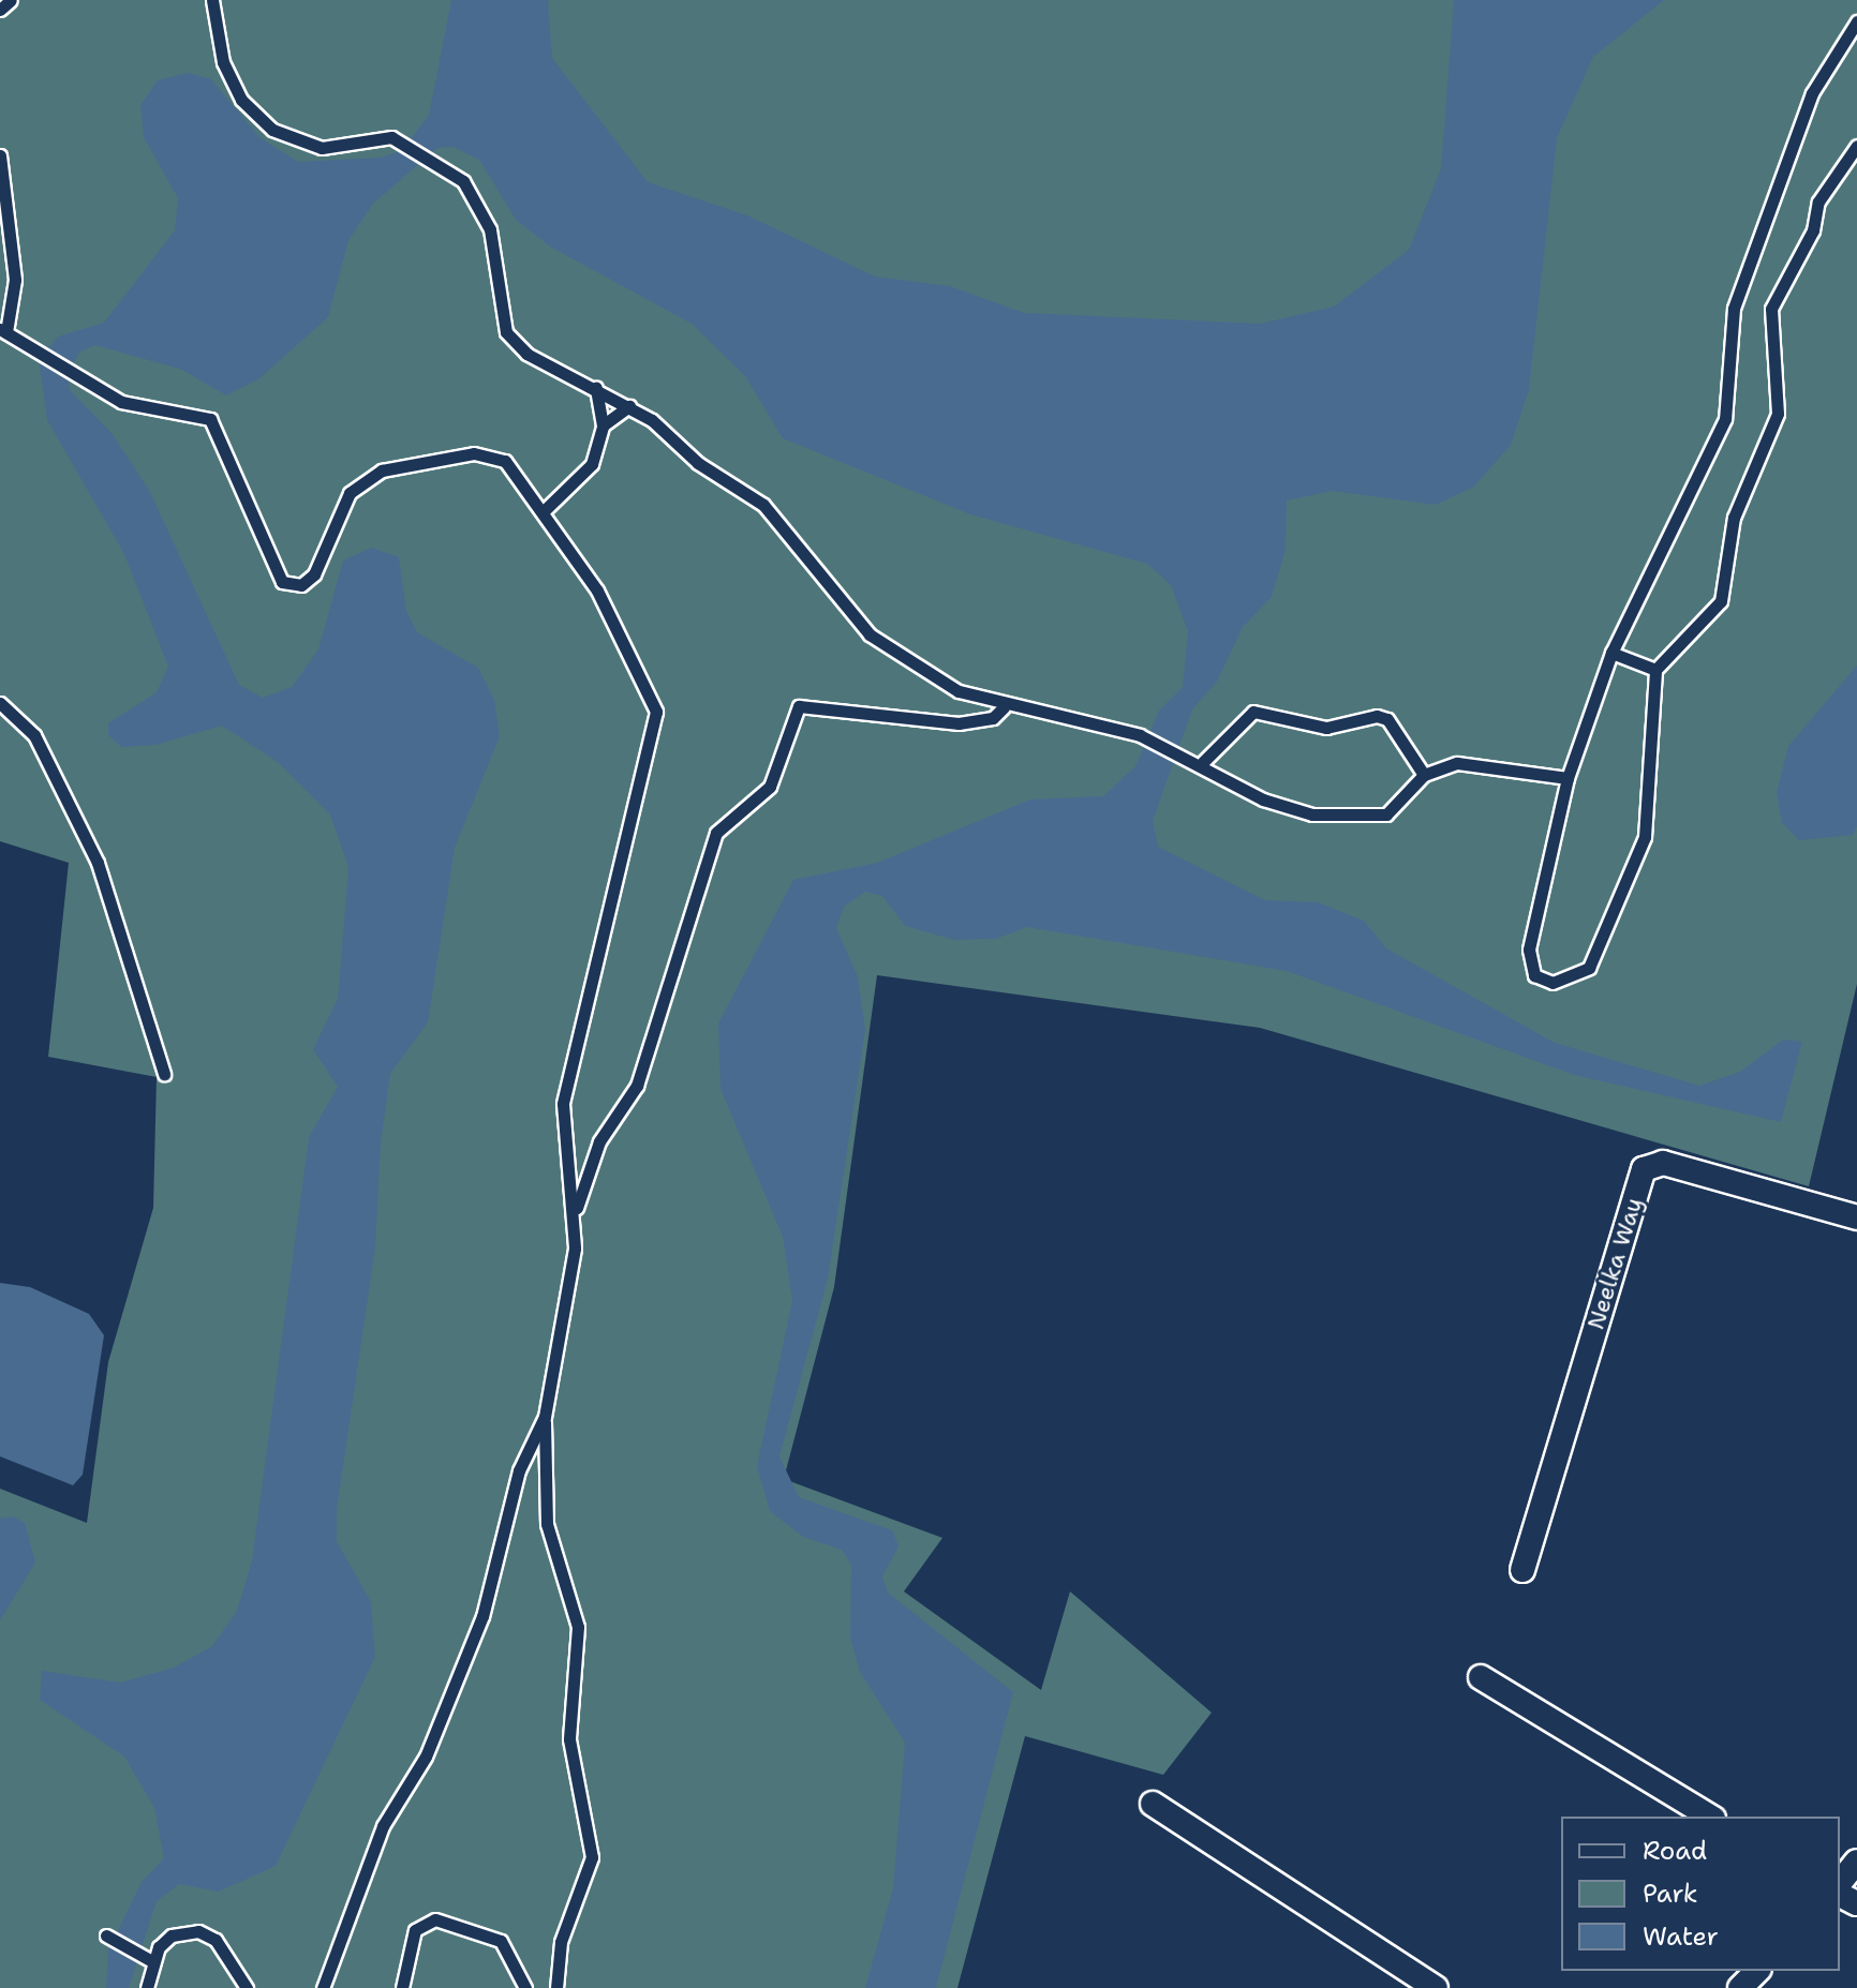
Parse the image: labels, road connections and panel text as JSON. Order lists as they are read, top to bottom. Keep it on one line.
{"streets":{"street":["Neelka Way"]},"legend":["Road","Park","Water"]}
